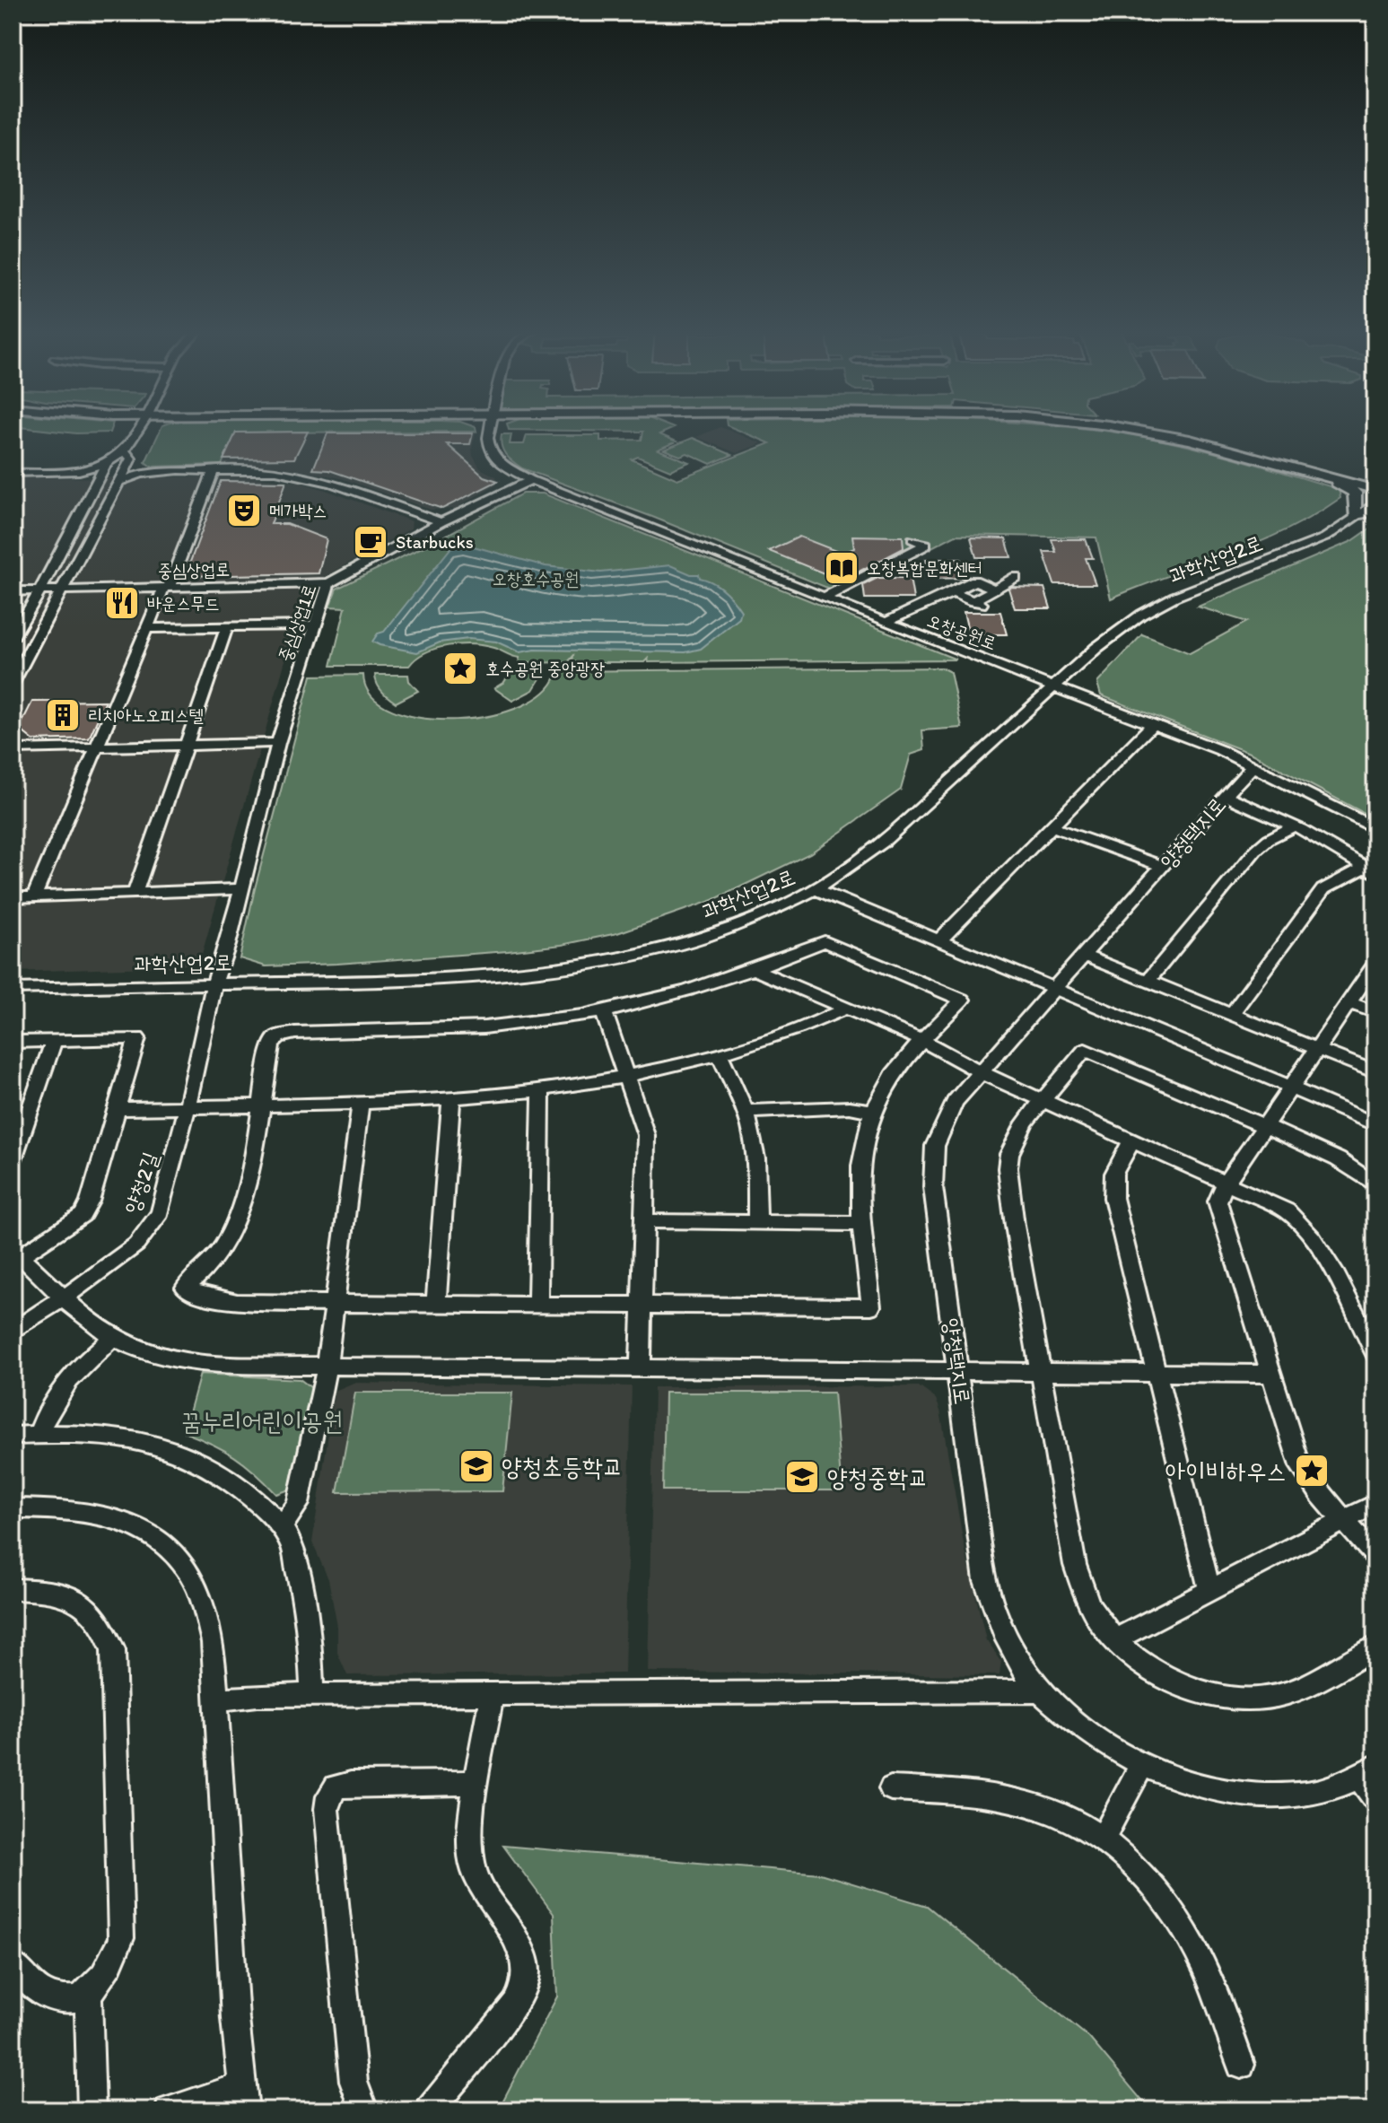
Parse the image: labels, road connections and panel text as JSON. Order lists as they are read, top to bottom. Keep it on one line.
{"streets":{"street":["과학산업2로","중심상업로","중심상업1로","오창공원로","양청택지로","양청2길"]},"crossings":[["과학산업2로","중심상업1로"],["과학산업2로","오창공원로"],["과학산업2로","양청2길"],["중심상업로","중심상업1로"],["중심상업1로","양청2길"],["오창공원로","양청택지로"]],"parks":["오창호수공원","꿈누리어린이공원"],"places":{"theatre":["메가박스"],"cafe":["Starbucks"],"library":["오창복합문화센터"],"restaurant":["바운스무드"],"place":["호수공원 중앙광장","아이비하우스"],"building":["리치아노오피스텔"],"school or university":["양청초등학교","양청중학교"]}}
